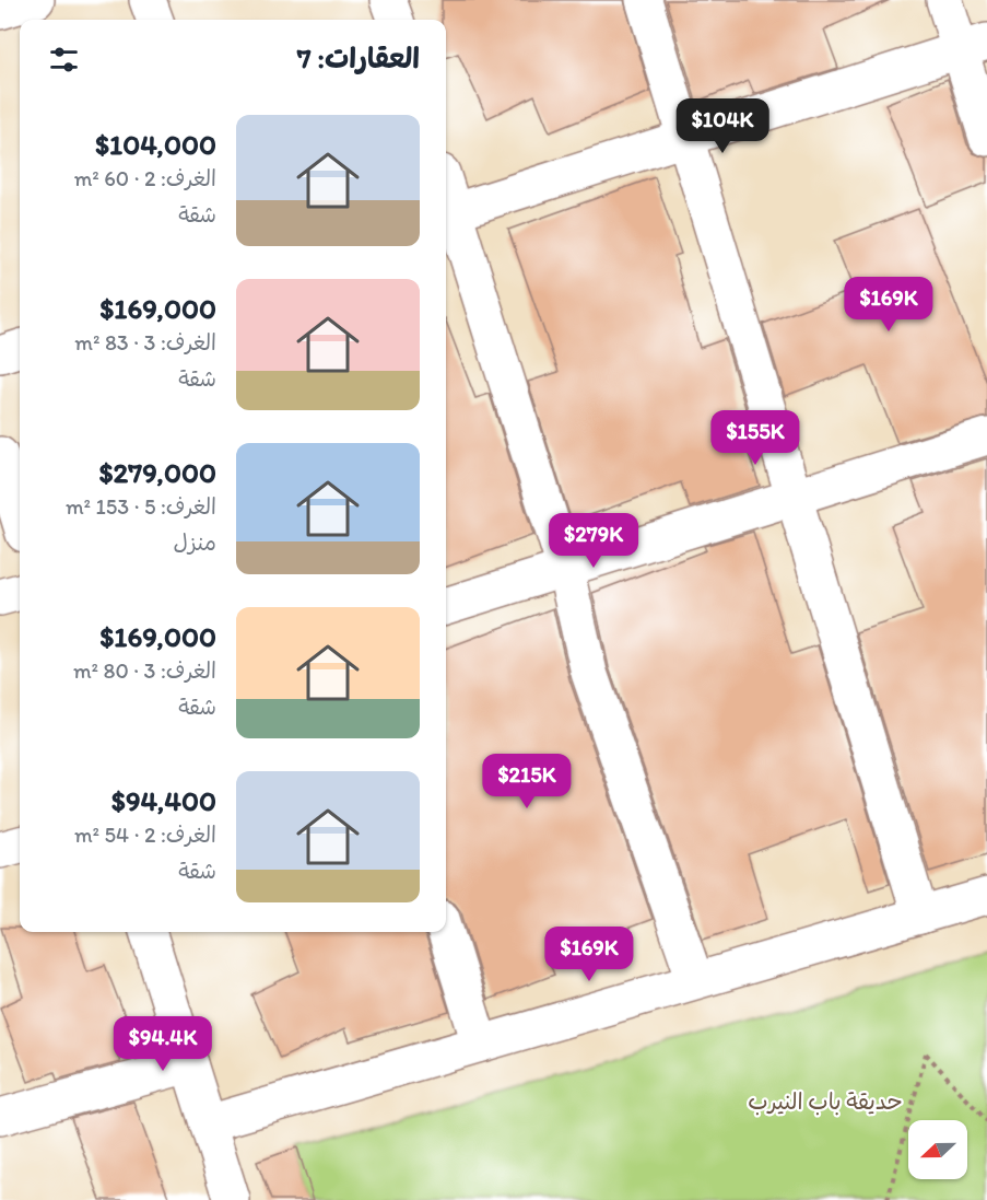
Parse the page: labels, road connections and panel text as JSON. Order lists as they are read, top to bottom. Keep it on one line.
{"parks":["حديقة باب النيرب"],"north":"left","page":{"heading":"العقارات: 7","price":["$104K","$169K","$155K","$279K","$215K","$169K","$94.4K"],"list":[{"name":"$104,000","note":"الغرف: 2 · 60 m² · شقة"},{"name":"$169,000","note":"الغرف: 3 · 83 m² · شقة"},{"name":"$279,000","note":"الغرف: 5 · 153 m² · منزل"},{"name":"$169,000","note":"الغرف: 3 · 80 m² · شقة"},{"name":"$94,400","note":"الغرف: 2 · 54 m² · شقة"}]}}
